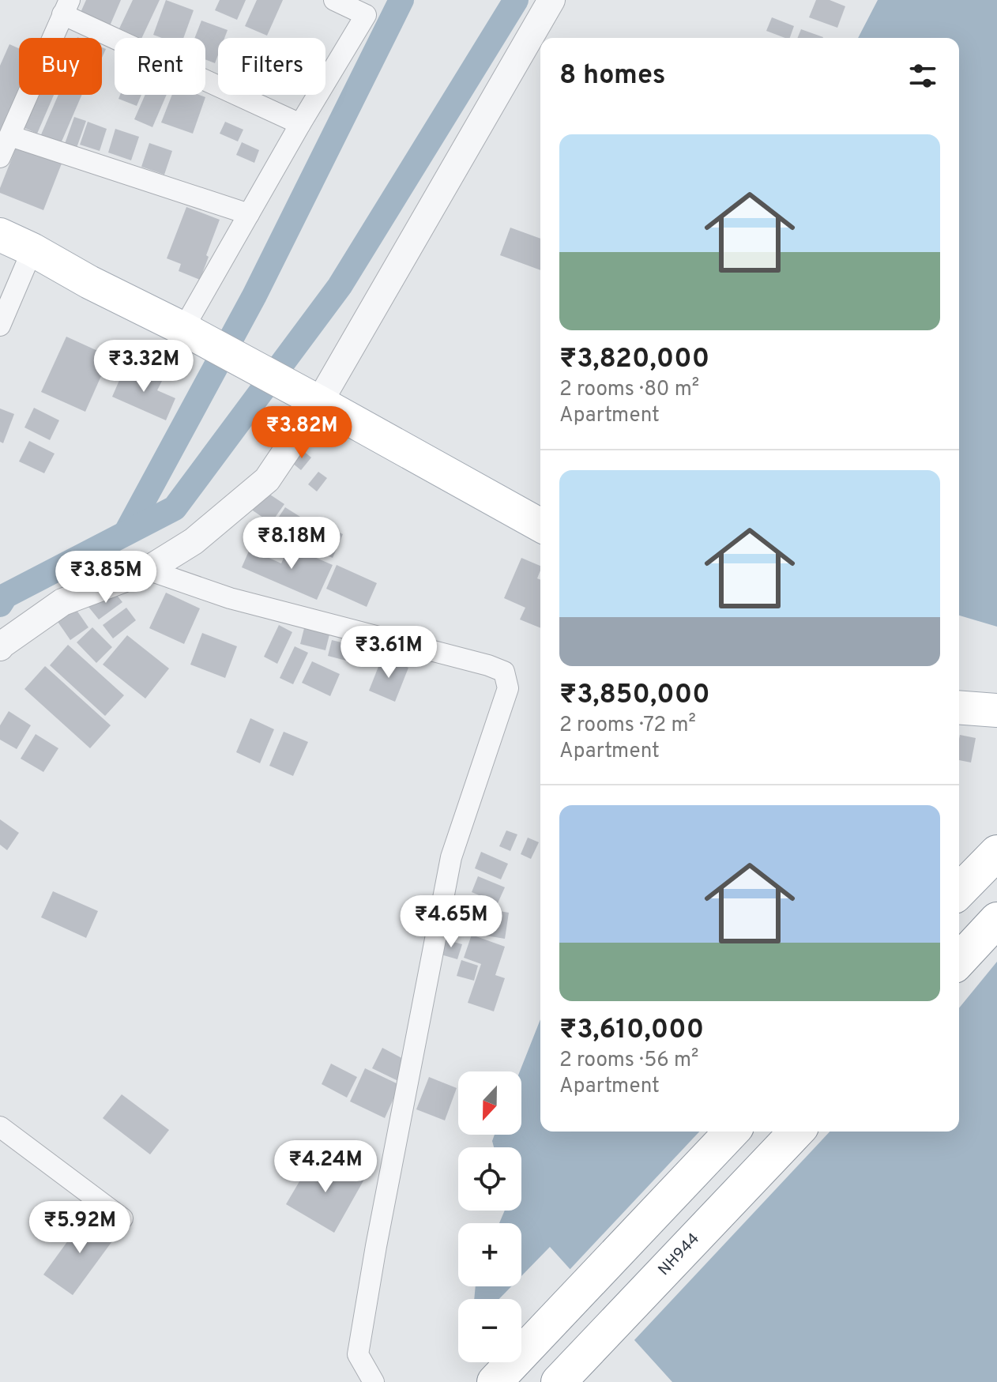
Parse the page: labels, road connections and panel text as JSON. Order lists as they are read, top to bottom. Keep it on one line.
{"streets":{"highway":["NH944"]},"north":"bottom","page":{"chip":["Buy","Rent","Filters"],"heading":"8 homes","list":[{"name":"₹3,820,000","note":"2 rooms · 80 m² · Apartment"},{"name":"₹3,850,000","note":"2 rooms · 72 m² · Apartment"},{"name":"₹3,610,000","note":"2 rooms · 56 m² · Apartment"}],"price":["₹3.32M","₹3.82M","₹8.18M","₹3.85M","₹3.61M","₹4.65M","₹4.24M","₹5.92M"],"map_buttons":["+","−"]}}
